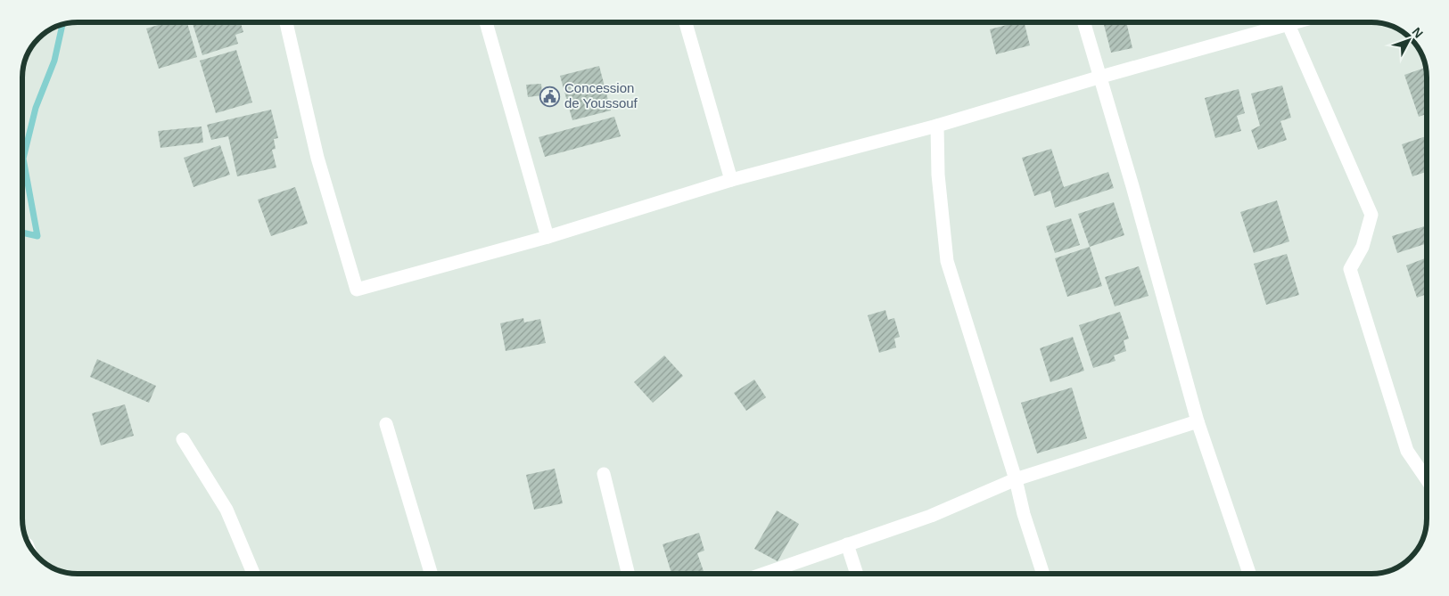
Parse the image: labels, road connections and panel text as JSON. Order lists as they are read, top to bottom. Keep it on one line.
{"places":{"public building":["Concession de Youssouf"]},"north":"top right"}
